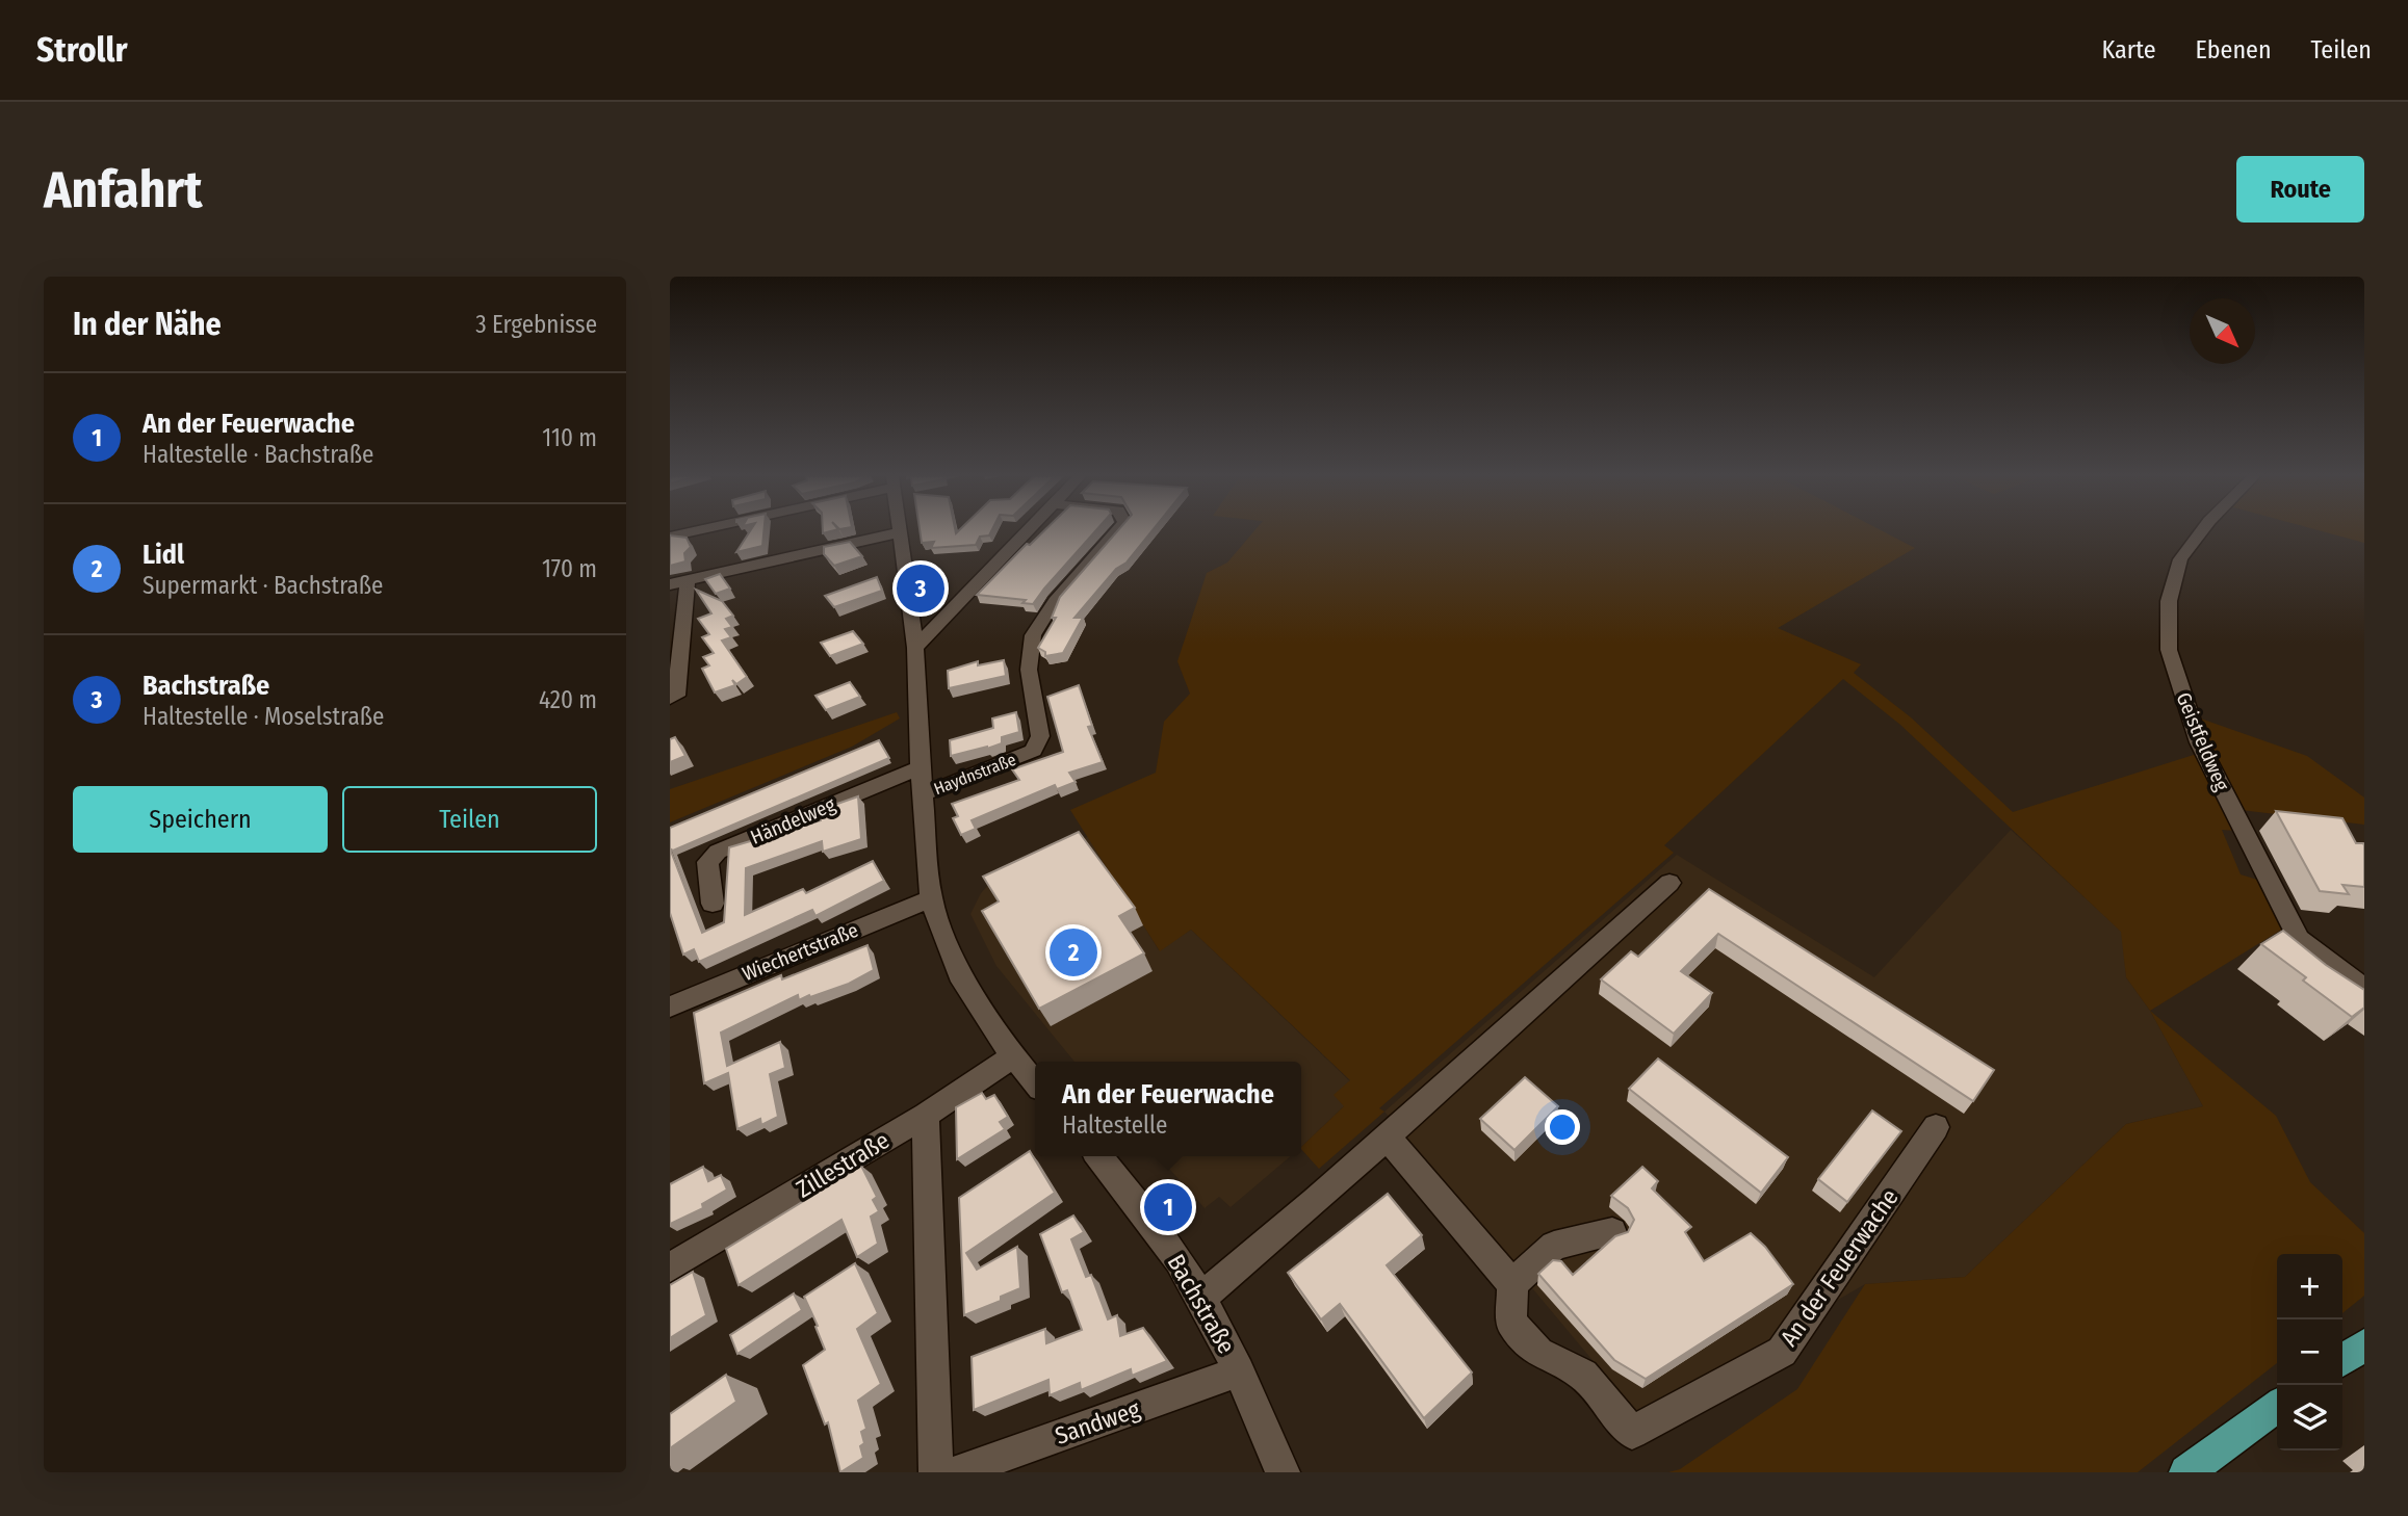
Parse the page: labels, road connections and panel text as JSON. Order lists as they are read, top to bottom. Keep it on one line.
{"streets":{"street":["Geistfeldweg","Haydnstraße","Händelweg","Wiechertstraße","Zillestraße","An der Feuerwache","Bachstraße","Sandweg"]},"crossings":[["Bachstraße","Sandweg"]],"north":"bottom right","page":{"header":"Strollr","nav":["Karte","Ebenen","Teilen"],"buttons":["Route",["Speichern","Teilen"]],"title":"Anfahrt","heading":["In der Nähe","3 Ergebnisse"],"list":[{"mark":"1","name":"An der Feuerwache","note":"Haltestelle · Bachstraße","value":"110 m"},{"mark":"2","name":"Lidl","note":"Supermarkt · Bachstraße","value":"170 m"},{"mark":"3","name":"Bachstraße","note":"Haltestelle · Moselstraße","value":"420 m"}],"pins":["3","2","1"],"popup":["An der Feuerwache","Haltestelle"],"map_buttons":["+","−"]}}
